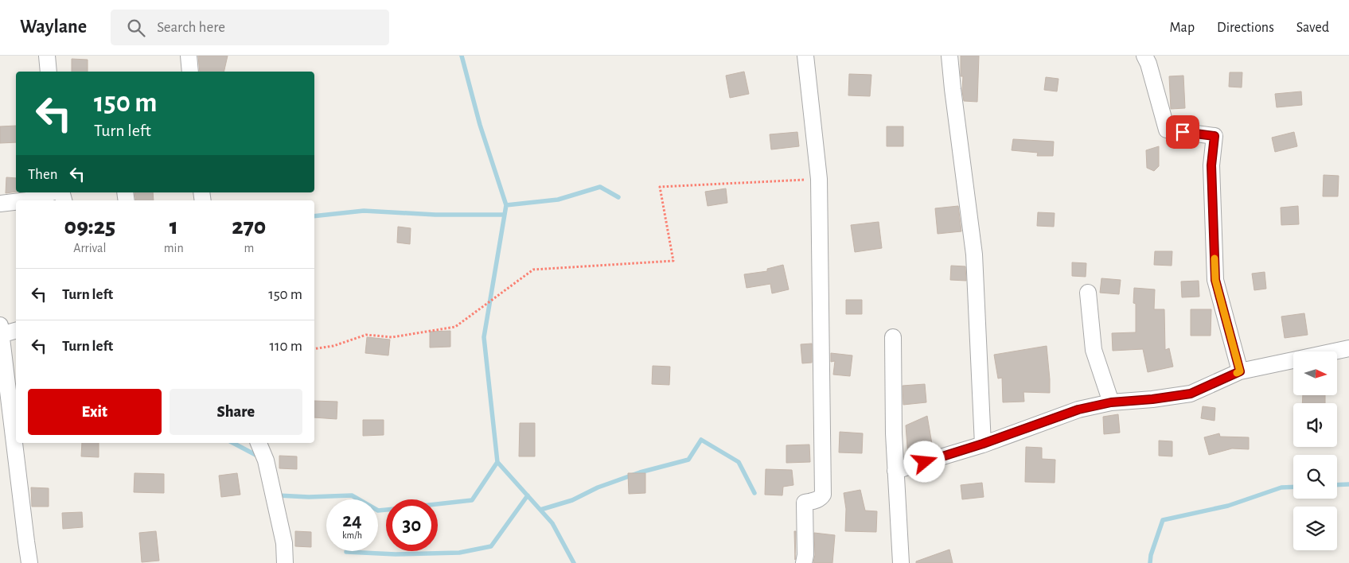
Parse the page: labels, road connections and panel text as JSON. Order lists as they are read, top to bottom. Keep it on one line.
{"north":"right","page":{"header":"Waylane","search":"Search here","nav":["Map","Directions","Saved"],"turn":["150 m","Turn left"],"then":"Then","eta":["09:25","Arrival","1","min","270","m"],"list":[{"name":"Turn left","value":"150 m"},{"name":"Turn left","value":"110 m"}],"buttons":["Exit","Share"],"speed":"24 km/h","limit":"30"}}
